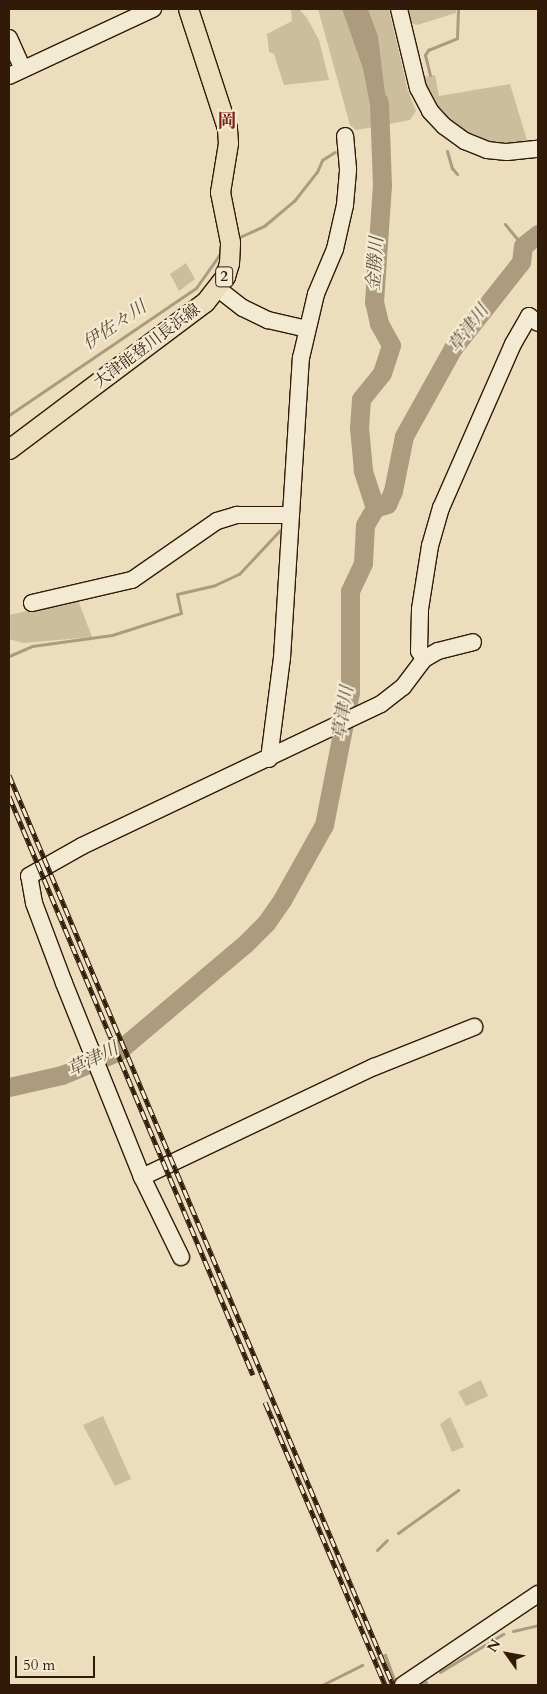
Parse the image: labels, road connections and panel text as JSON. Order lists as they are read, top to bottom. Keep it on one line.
{"streets":{"main road":["2","大津能登川長浜線"]},"districts":["岡"],"water":["金勝川","伊佐々川","草津川"],"scale_bar":"50 m","north":"top left"}
